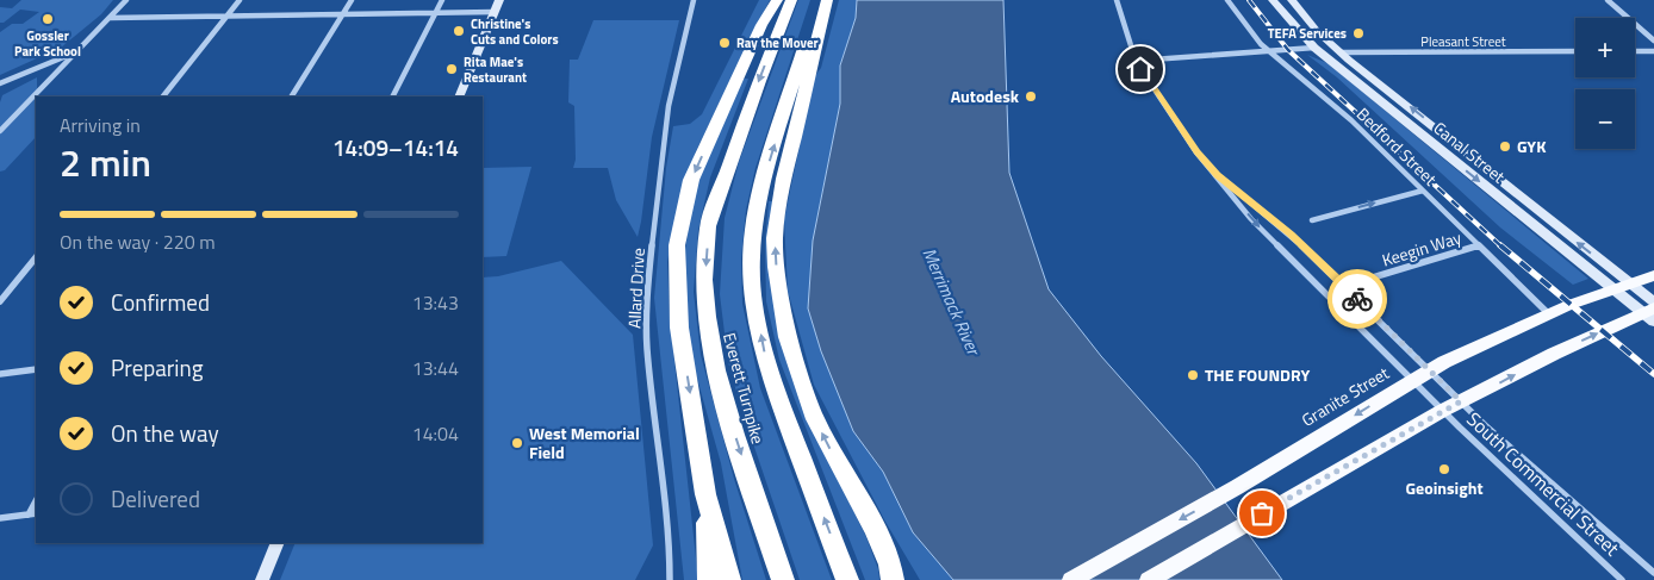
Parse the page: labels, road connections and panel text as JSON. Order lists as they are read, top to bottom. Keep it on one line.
{"streets":{"highway":["Everett Turnpike"],"main road":["Granite Street"],"street":["Pleasant Street","Bedford Street","Canal Street","Keegin Way","Allard Drive","South Commercial Street"]},"crossings":[["Pleasant Street","Canal Street"],["Bedford Street","Keegin Way"],["Bedford Street","Granite Street"],["Canal Street","Granite Street"],["Granite Street","South Commercial Street"]],"water":["Merrimack River"],"places":["Gossler Park School","Christine's Cuts and Colors","TEFA Services","Ray the Mover","Rita Mae's Restaurant","Autodesk","GYK","THE FOUNDRY","West Memorial Field","Geoinsight"],"page":{"map_buttons":["+","−"],"heading":["2 min","Arriving in","14:09–14:14"],"bar":"On the way · 220 m","list":[["Confirmed","13:43"],["Preparing","13:44"],["On the way","14:04"],"Delivered"]}}
